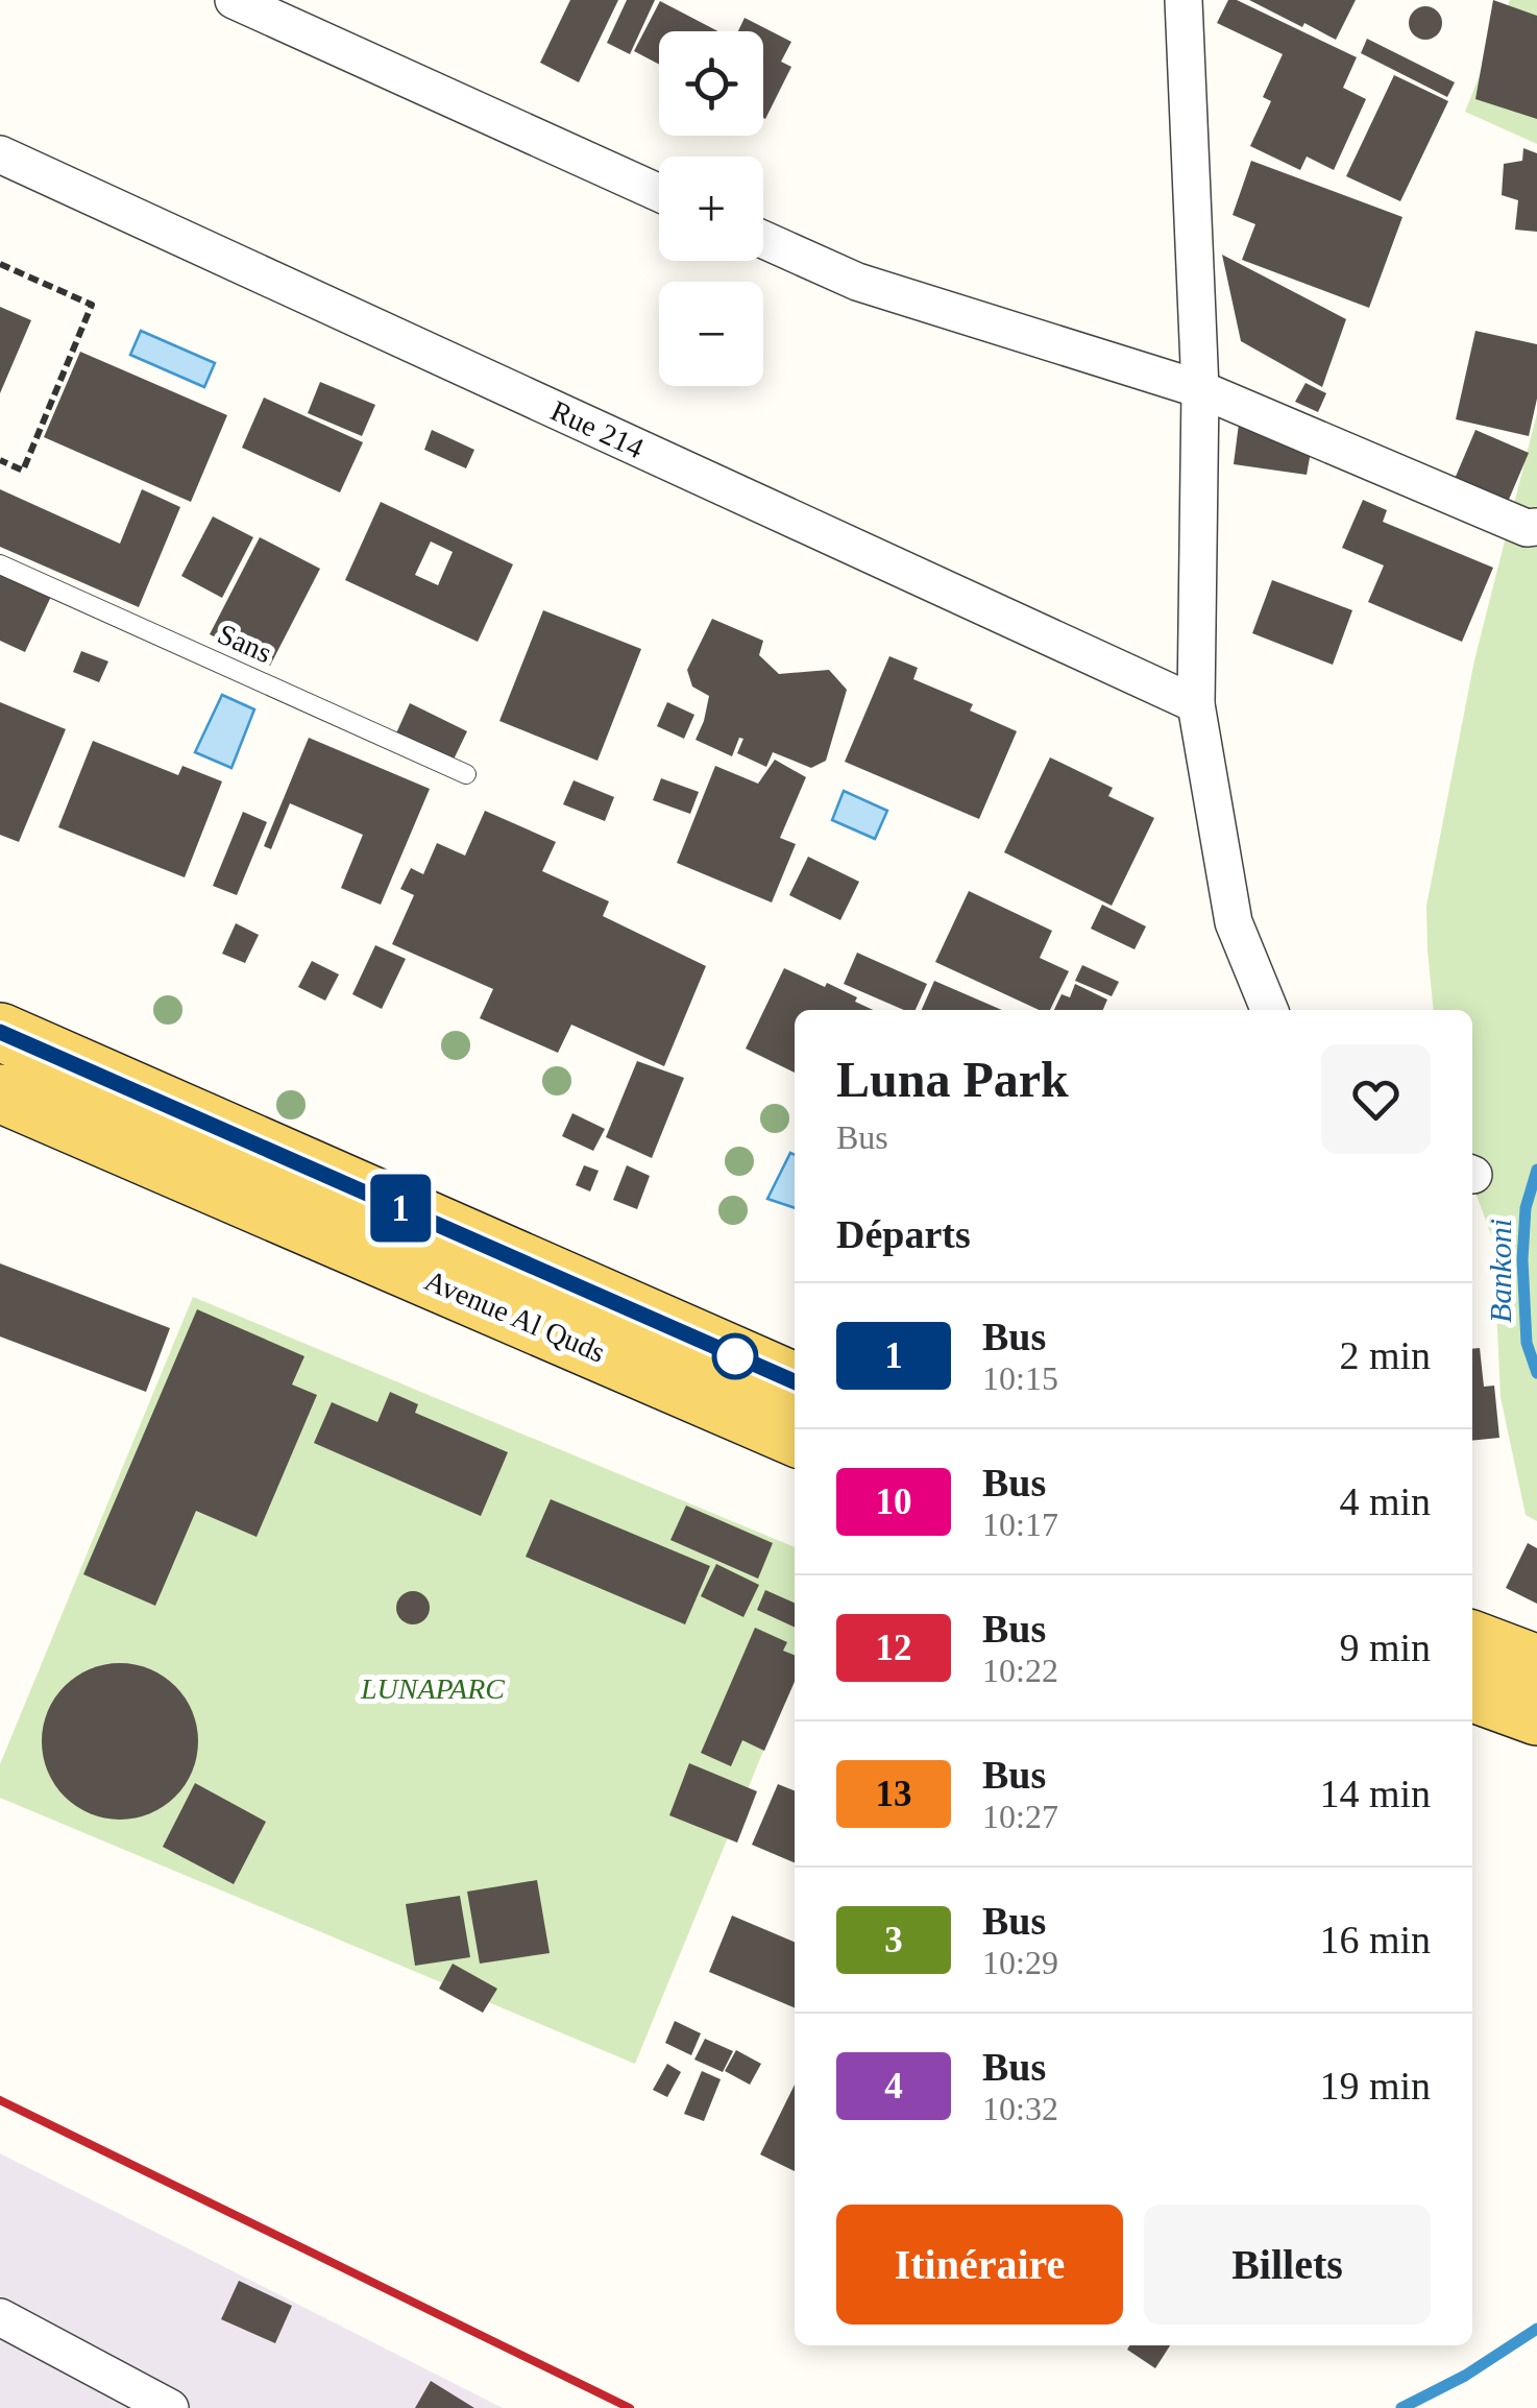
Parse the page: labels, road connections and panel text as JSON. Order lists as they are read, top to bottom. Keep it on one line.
{"streets":{"main road":["Avenue Al Quds"],"street":["Rue 214"],"lane":["Sans"]},"water":["Bankoni"],"parks":["LUNAPARC"],"lines":["bus line 1"],"page":{"on_map":"1","map_buttons":["+","−"],"heading":[["Luna Park","Bus"],"Départs"],"list":[{"mark":"1","name":"Bus","note":"10:15","value":"2 min"},{"mark":"10","name":"Bus","note":"10:17","value":"4 min"},{"mark":"12","name":"Bus","note":"10:22","value":"9 min"},{"mark":"13","name":"Bus","note":"10:27","value":"14 min"},{"mark":"3","name":"Bus","note":"10:29","value":"16 min"},{"mark":"4","name":"Bus","note":"10:32","value":"19 min"}],"buttons":["Itinéraire","Billets"]}}
